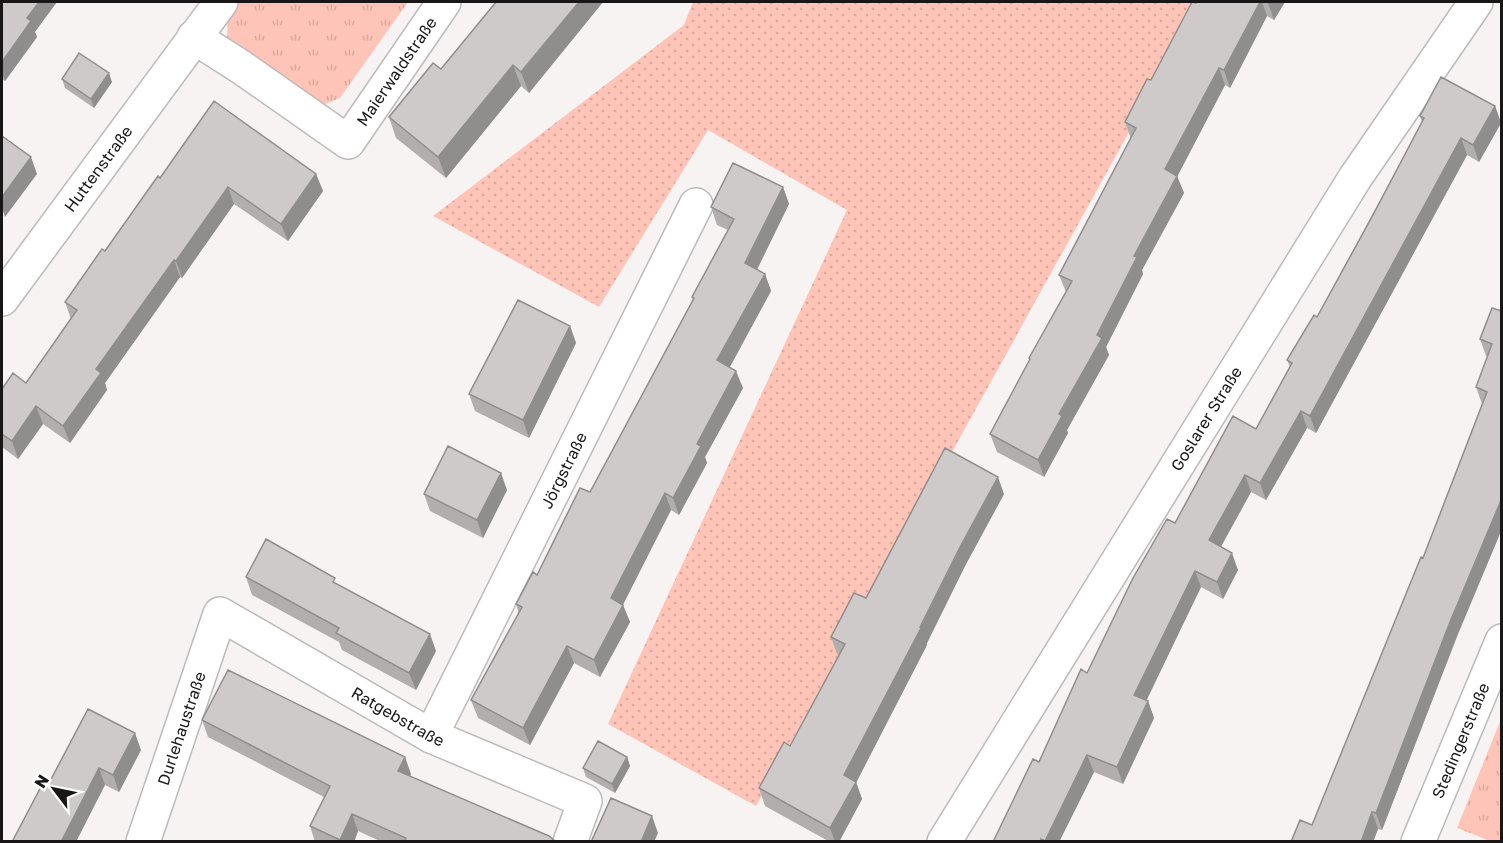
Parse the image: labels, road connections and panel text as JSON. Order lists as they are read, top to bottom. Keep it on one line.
{"streets":{"street":["Maierwaldstraße","Huttenstraße","Goslarer Straße","Jörgstraße","Ratgebstraße","Durlehaustraße","Stedingerstraße"]},"crossings":[["Maierwaldstraße","Huttenstraße"],["Jörgstraße","Ratgebstraße"],["Ratgebstraße","Durlehaustraße"]],"north":"top left"}
